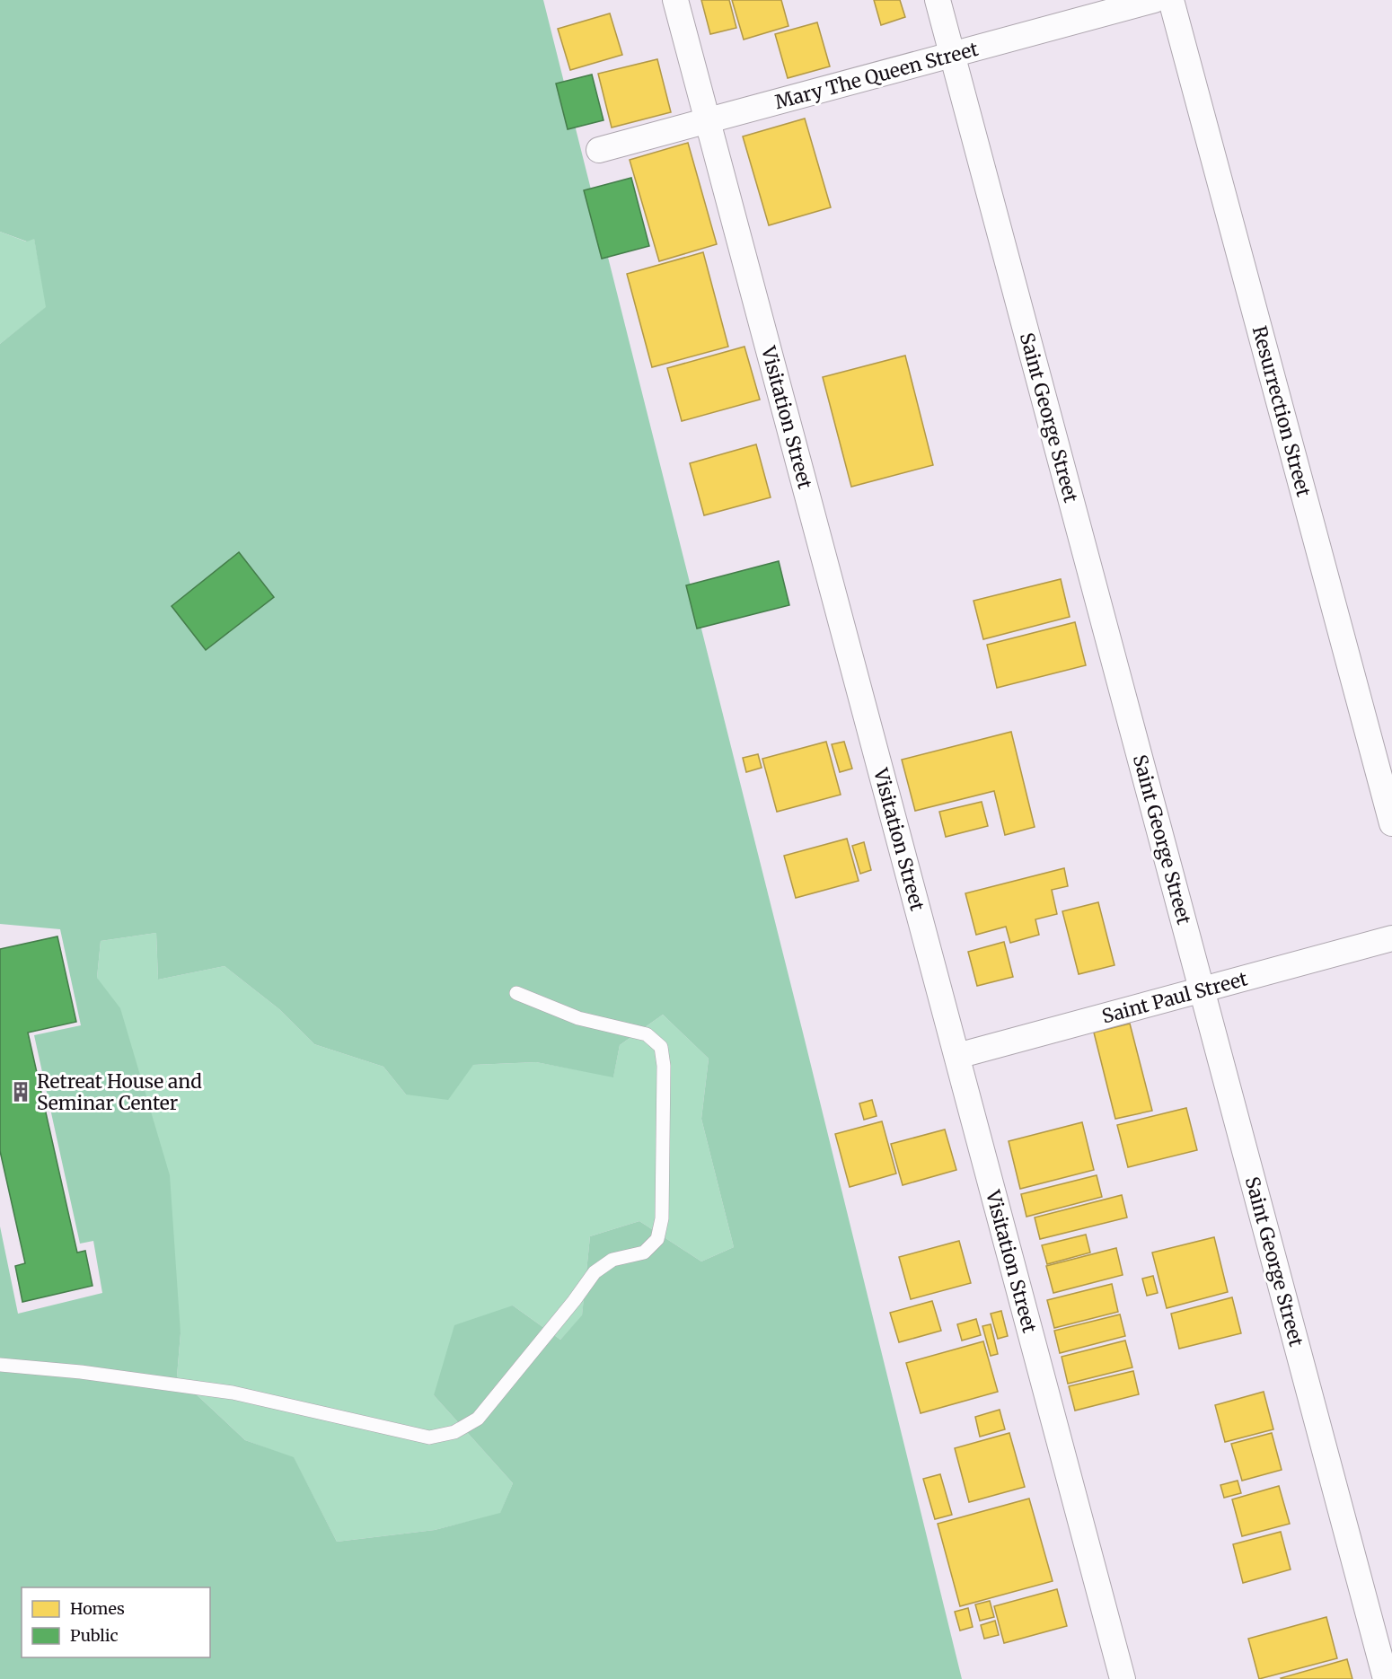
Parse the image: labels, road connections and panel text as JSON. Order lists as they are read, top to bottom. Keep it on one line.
{"streets":{"street":["Mary The Queen Street","Resurrection Street","Visitation Street","Saint George Street","Saint Paul Street"]},"crossings":[["Mary The Queen Street","Visitation Street"],["Mary The Queen Street","Saint George Street"],["Visitation Street","Saint Paul Street"],["Saint George Street","Saint Paul Street"]],"places":{"building":["Retreat House and Seminar Center"]},"legend":["Homes","Public"]}
